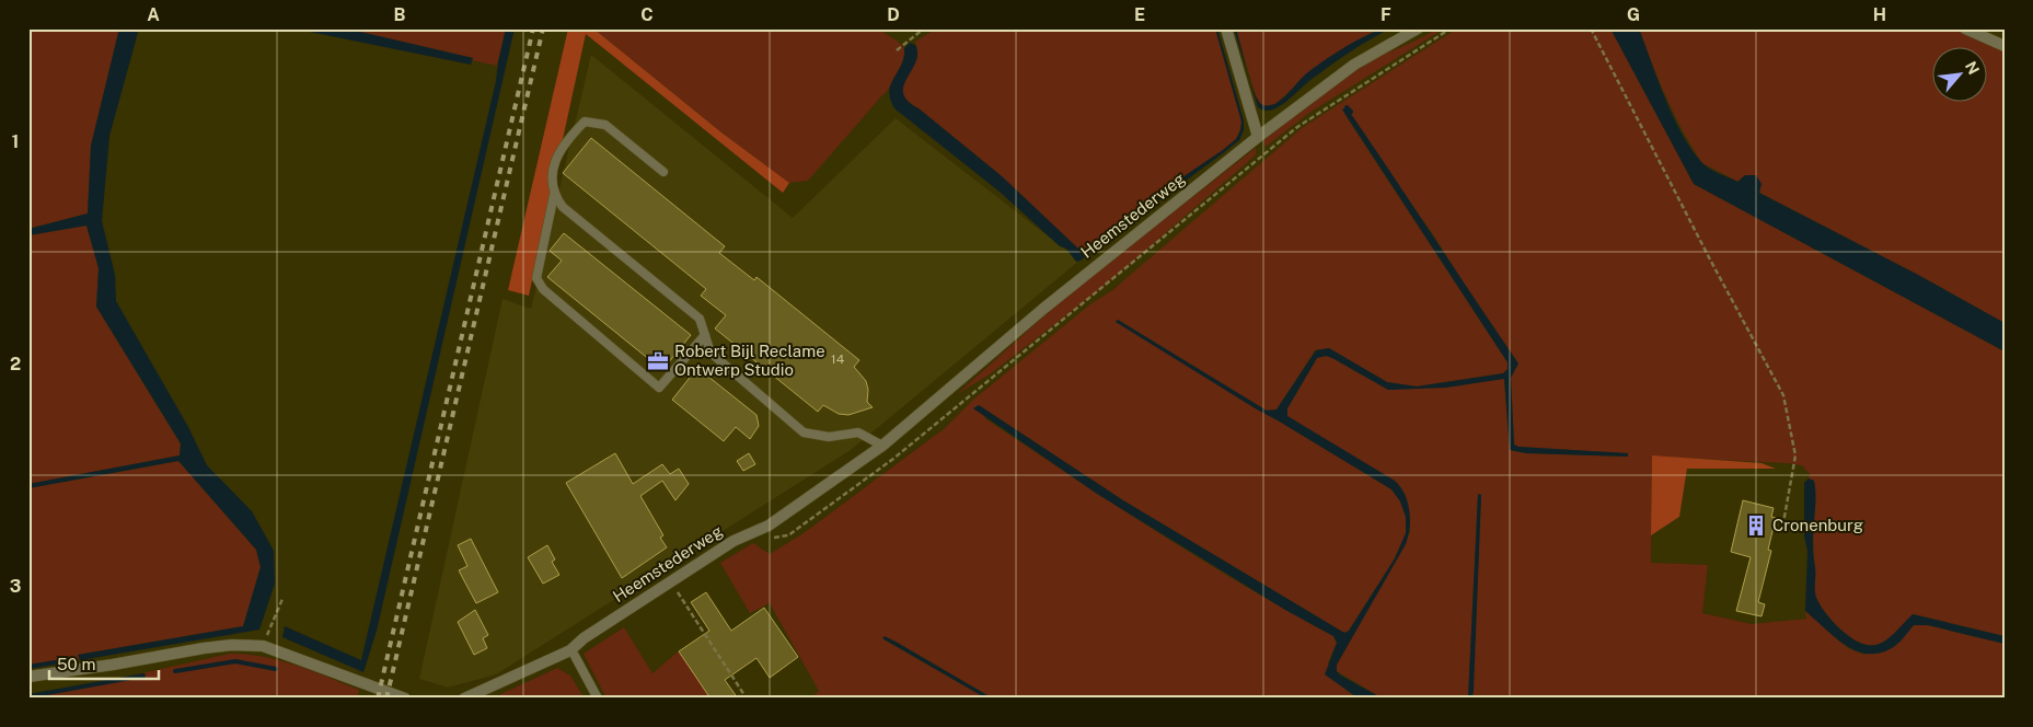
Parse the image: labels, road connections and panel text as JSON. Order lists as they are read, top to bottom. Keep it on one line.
{"streets":{"street":["Heemstederweg"]},"places":{"office":["Robert Bijl Reclame Ontwerp Studio"],"building":["Cronenburg"]},"house_numbers":["14"],"scale_bar":"50 m","north":"top right","grid":{"columns":["A","B","C","D","E","F","G","H"],"rows":["1","2","3"]}}
